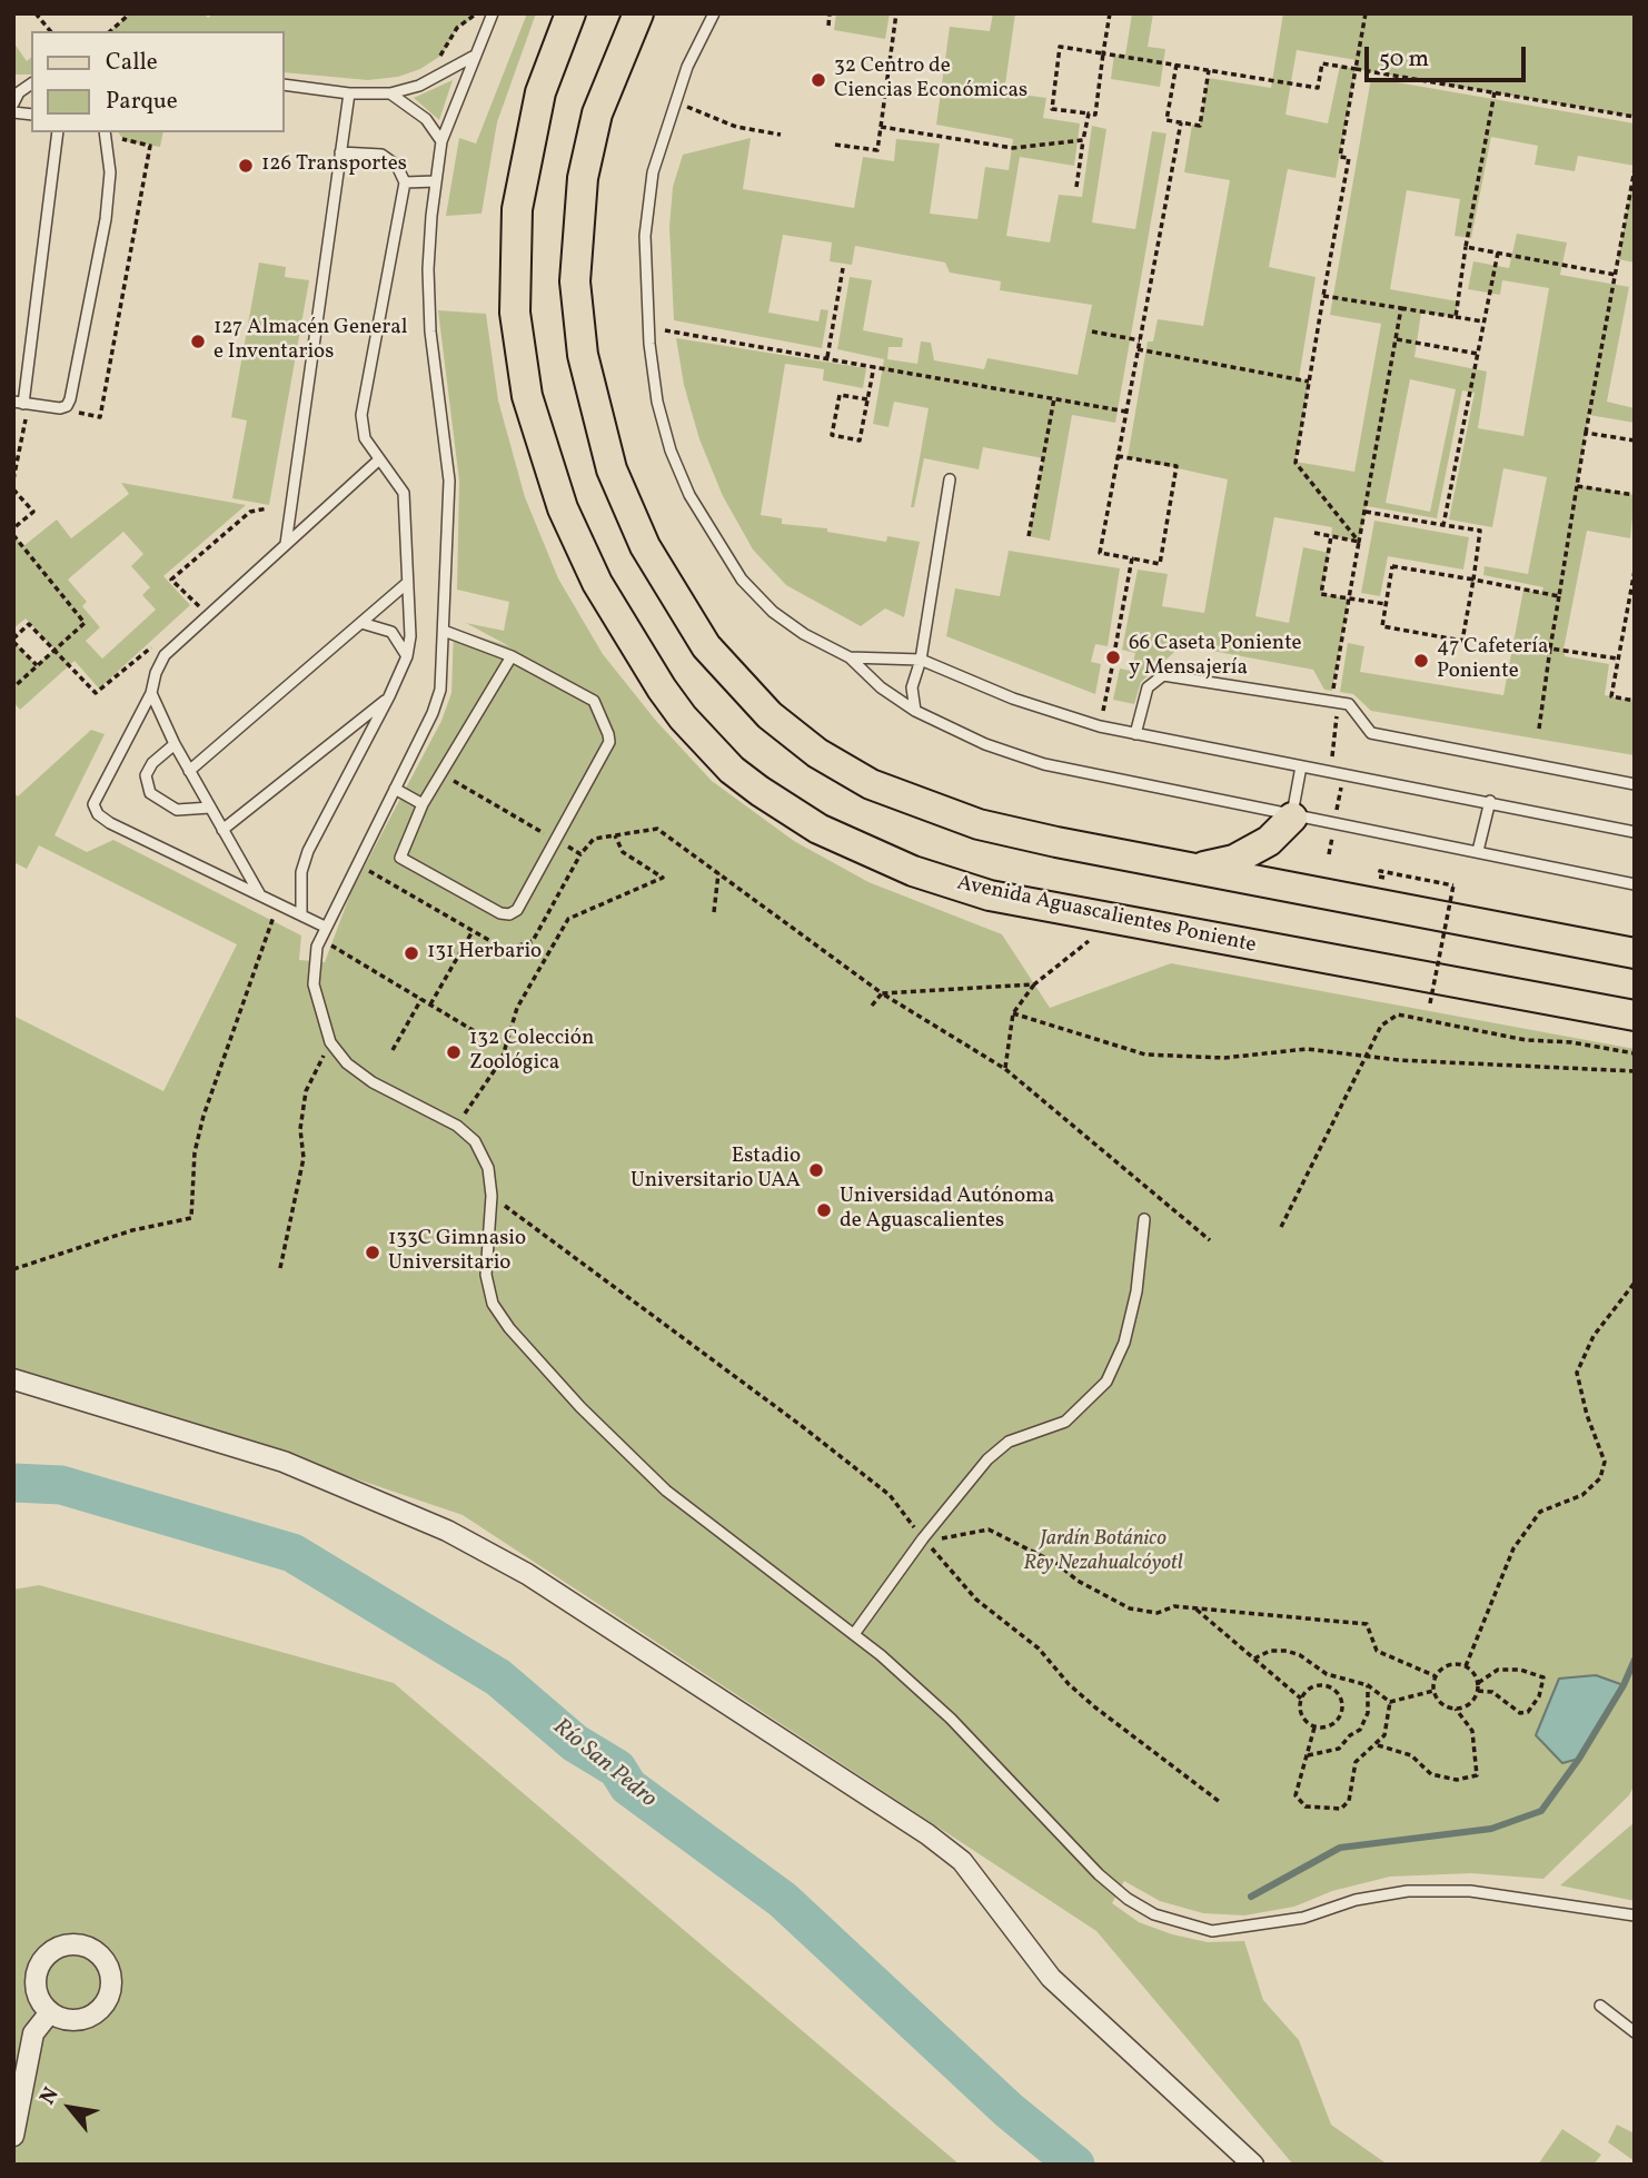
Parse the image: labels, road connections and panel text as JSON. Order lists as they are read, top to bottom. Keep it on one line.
{"streets":{"main road":["Avenida Aguascalientes Poniente"]},"water":["Río San Pedro"],"parks":["Jardín Botánico Rey Nezahualcóyotl"],"places":["32 Centro de Ciencias Económicas","126 Transportes","127 Almacén General e Inventarios","66 Caseta Poniente y Mensajería","47 Cafetería Poniente","131 Herbario","132 Colección Zoológica","Estadio Universitario UAA","Universidad Autónoma de Aguascalientes","133C Gimnasio Universitario"],"legend":["Calle","Parque"],"scale_bar":"50 m","north":"top left"}
